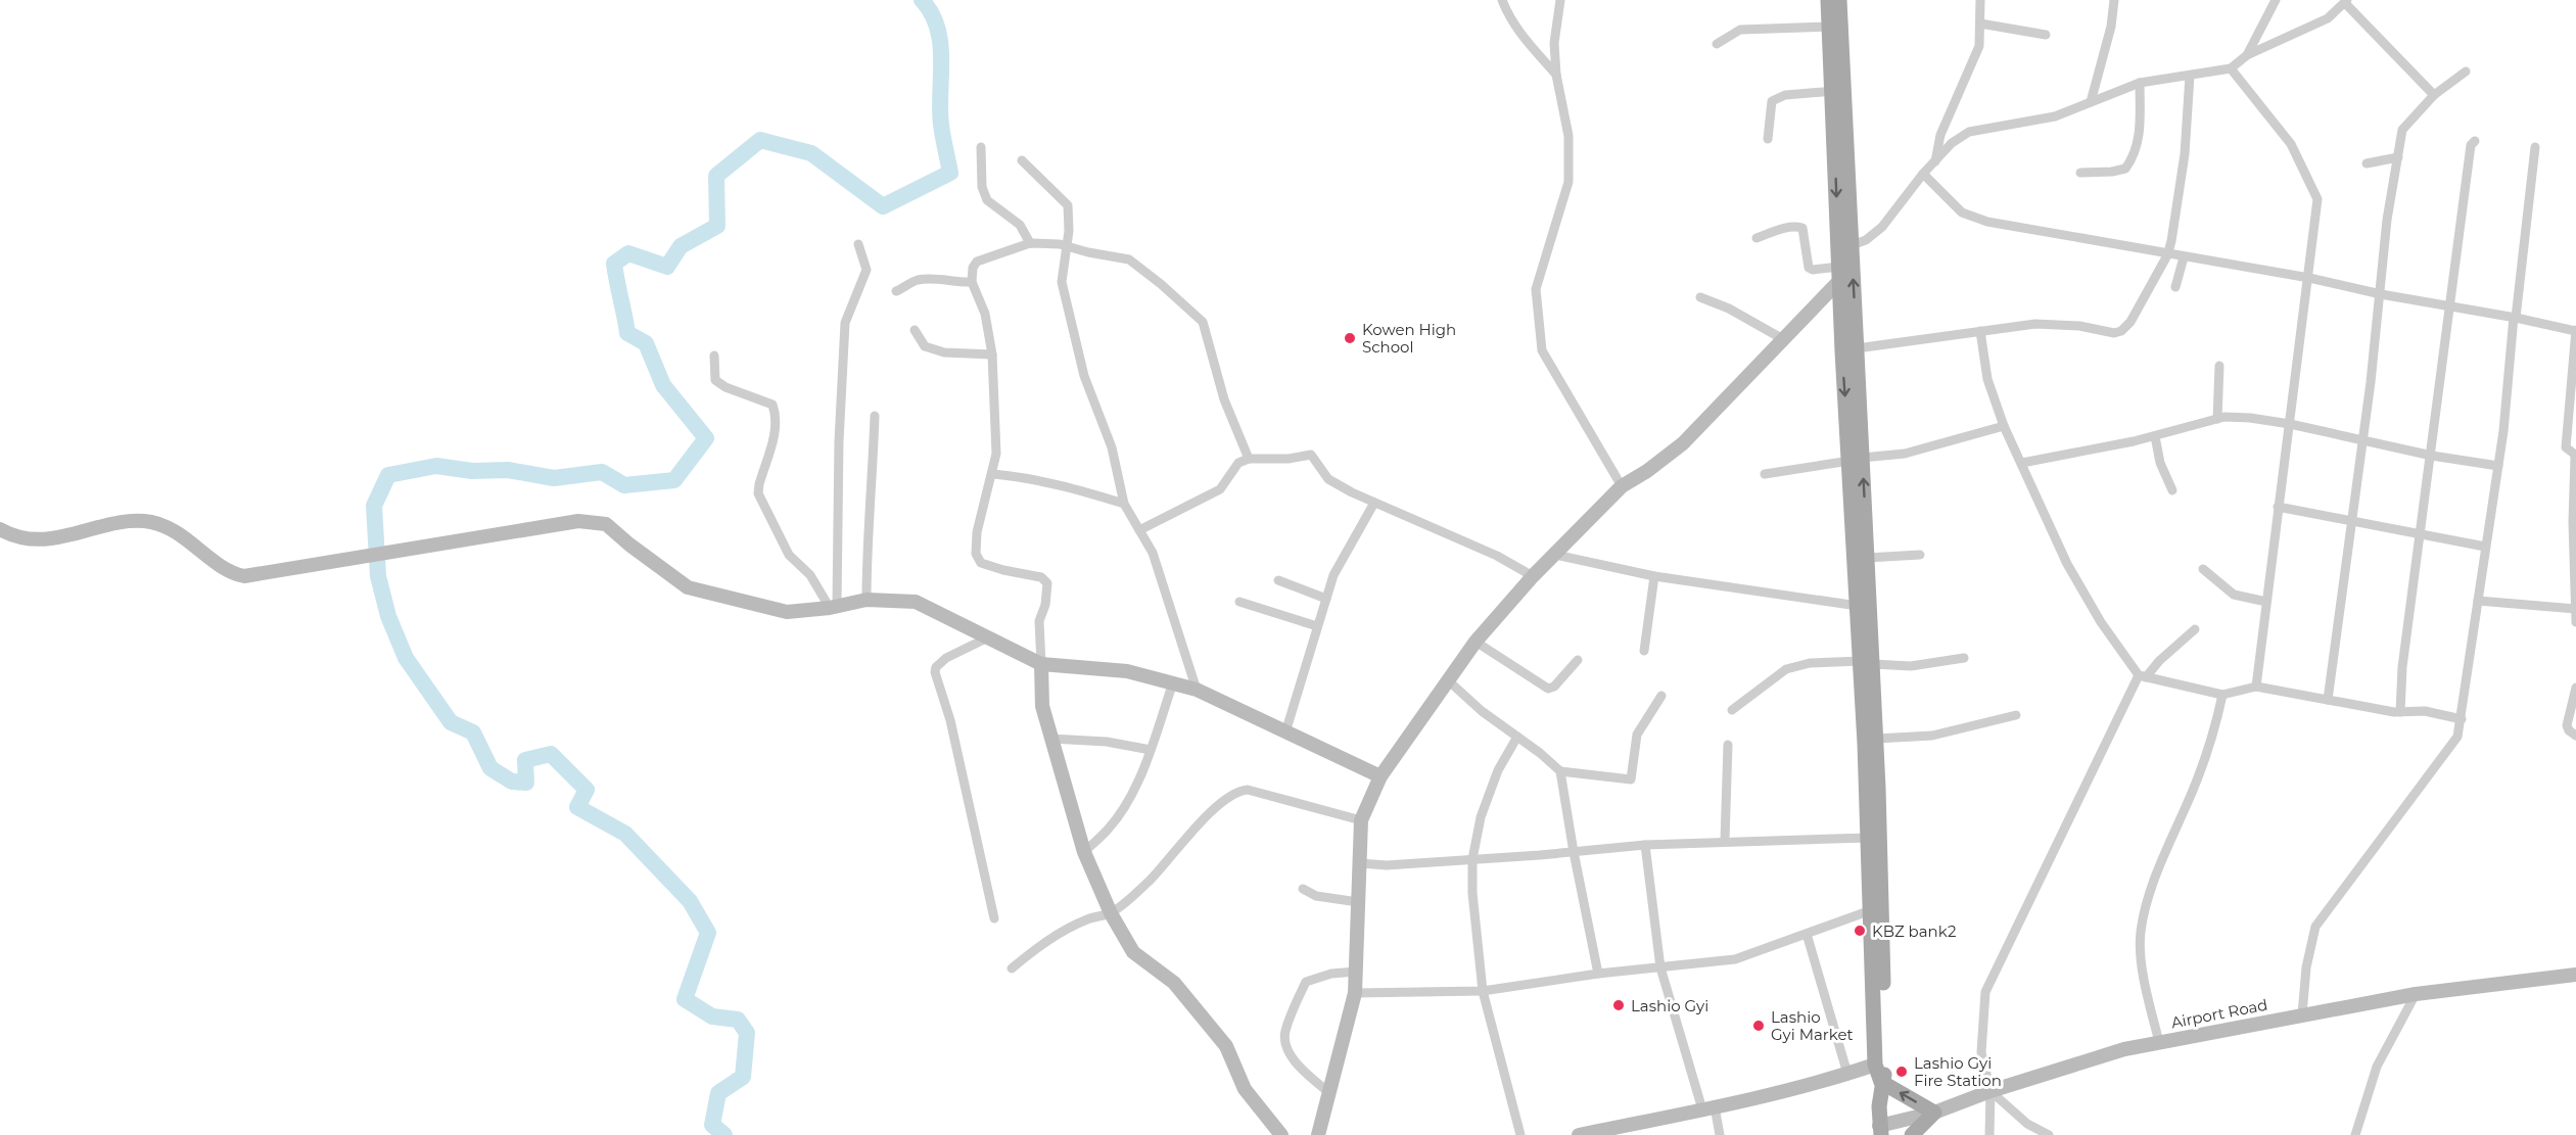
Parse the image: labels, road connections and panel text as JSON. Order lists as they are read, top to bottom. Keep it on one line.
{"streets":{"street":["Airport Road"]},"places":["Kowen High School","KBZ bank2","Lashio Gyi","Lashio Gyi Market","Lashio Gyi Fire Station"]}
